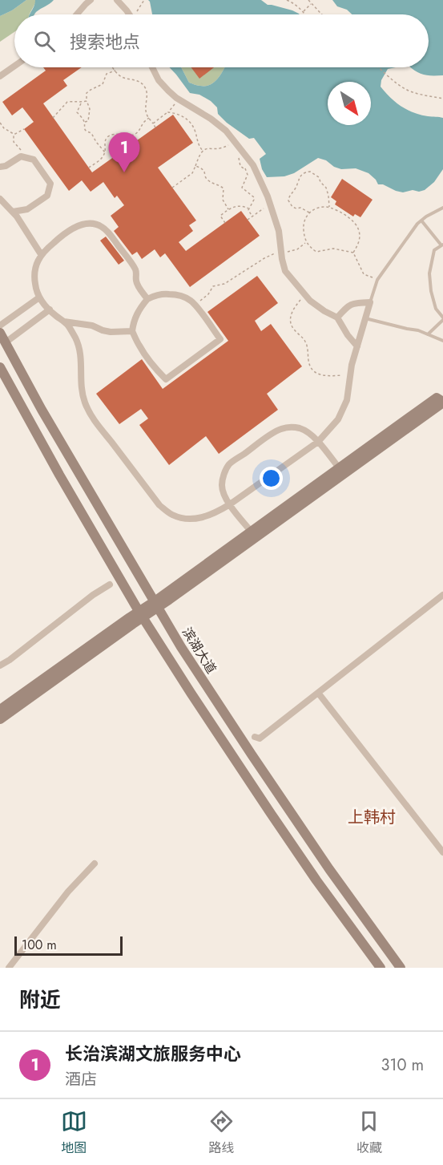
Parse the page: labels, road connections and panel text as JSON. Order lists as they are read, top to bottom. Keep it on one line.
{"streets":{"main road":["滨湖大道"]},"districts":["上韩村"],"scale_bar":"100 m","north":"bottom right","page":{"search":"搜索地点","pins":"1","scale":"100 m","heading":"附近","list":[{"mark":"1","name":"长治滨湖文旅服务中心","note":"酒店","value":"310 m"}],"nav":["地图","路线","收藏"]}}
